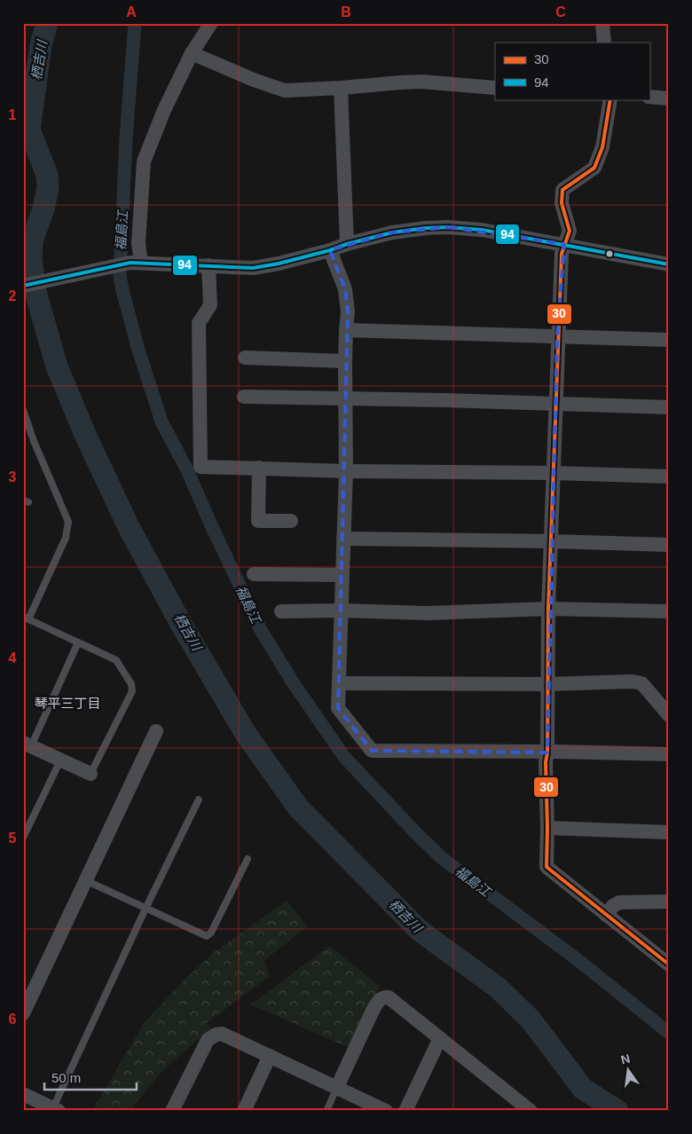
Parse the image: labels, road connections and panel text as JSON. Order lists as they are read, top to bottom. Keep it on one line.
{"districts":["琴平三丁目"],"water":["栖吉川","福島江"],"lines":["transit line 30","transit line 94"],"legend":["30","94"],"scale_bar":"50 m","north":"top","grid":{"columns":["A","B","C"],"rows":["1","2","3","4","5","6"]}}
